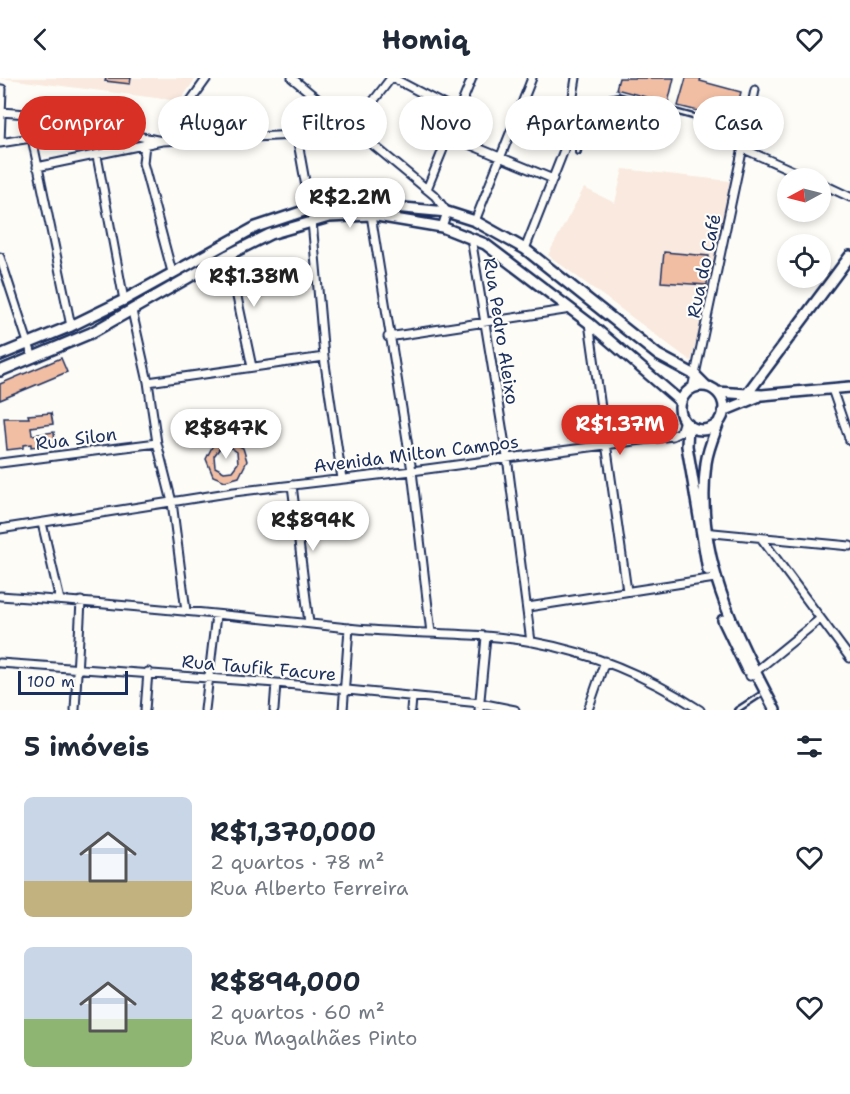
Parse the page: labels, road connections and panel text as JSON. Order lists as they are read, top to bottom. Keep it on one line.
{"streets":{"street":["Rua do Café","Rua Pedro Aleixo","Rua Silon","Avenida Milton Campos","Rua Taufik Facure"]},"crossings":[["Rua do Café","Avenida Milton Campos"],["Rua Pedro Aleixo","Avenida Milton Campos"]],"scale_bar":"100 m","north":"left","page":{"header":"Homiq","chip":["Comprar","Alugar","Filtros","Novo","Apartamento","Casa"],"price":["R$2.2M","R$1.38M","R$1.37M","R$847K","R$894K"],"scale":"100 m","heading":"5 imóveis","list":[{"name":"R$1,370,000","note":"2 quartos · 78 m² · Rua Alberto Ferreira"},{"name":"R$894,000","note":"2 quartos · 60 m² · Rua Magalhães Pinto"}]}}
